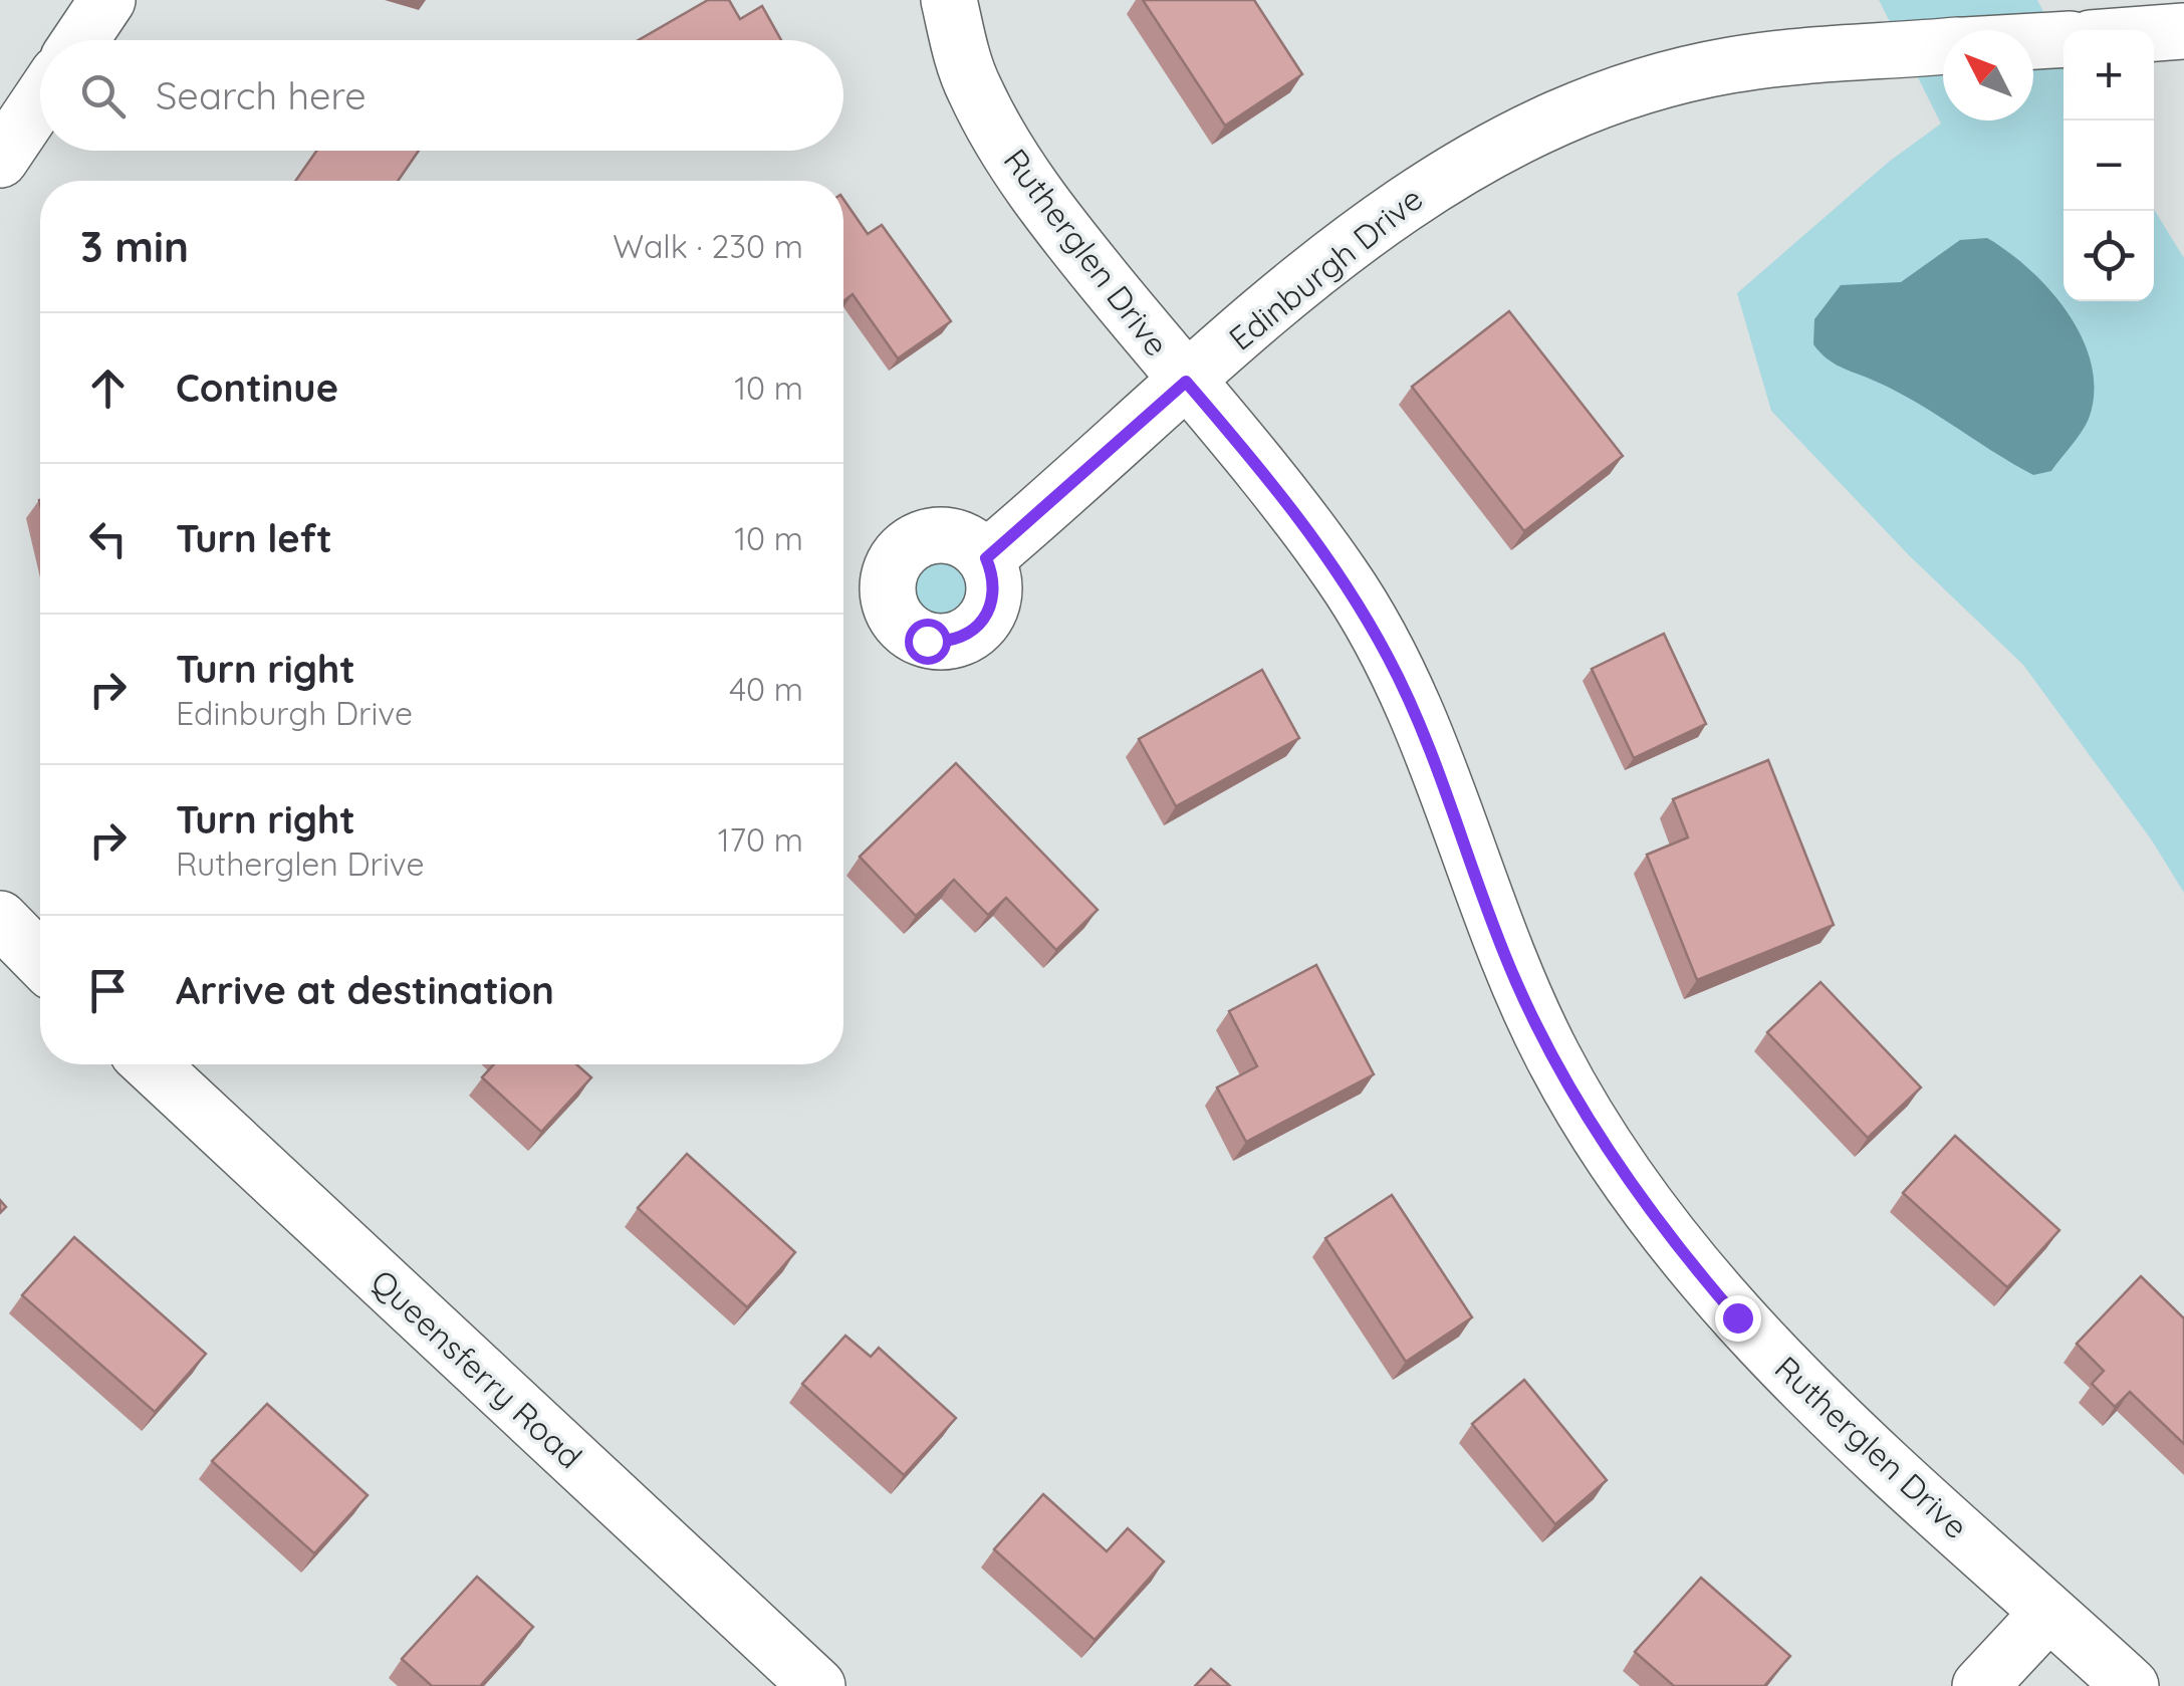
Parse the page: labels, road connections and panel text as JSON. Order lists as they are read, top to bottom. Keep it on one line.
{"streets":{"street":["Rutherglen Drive","Edinburgh Drive","Queensferry Road"]},"crossings":[["Rutherglen Drive","Edinburgh Drive"]],"north":"top left","page":{"map_buttons":["+","−"],"search":"Search here","heading":["3 min","Walk · 230 m"],"list":[["Continue","10 m"],["Turn left","10 m"],["Turn right","Edinburgh Drive","40 m"],["Turn right","Rutherglen Drive","170 m"],"Arrive at destination"]}}
